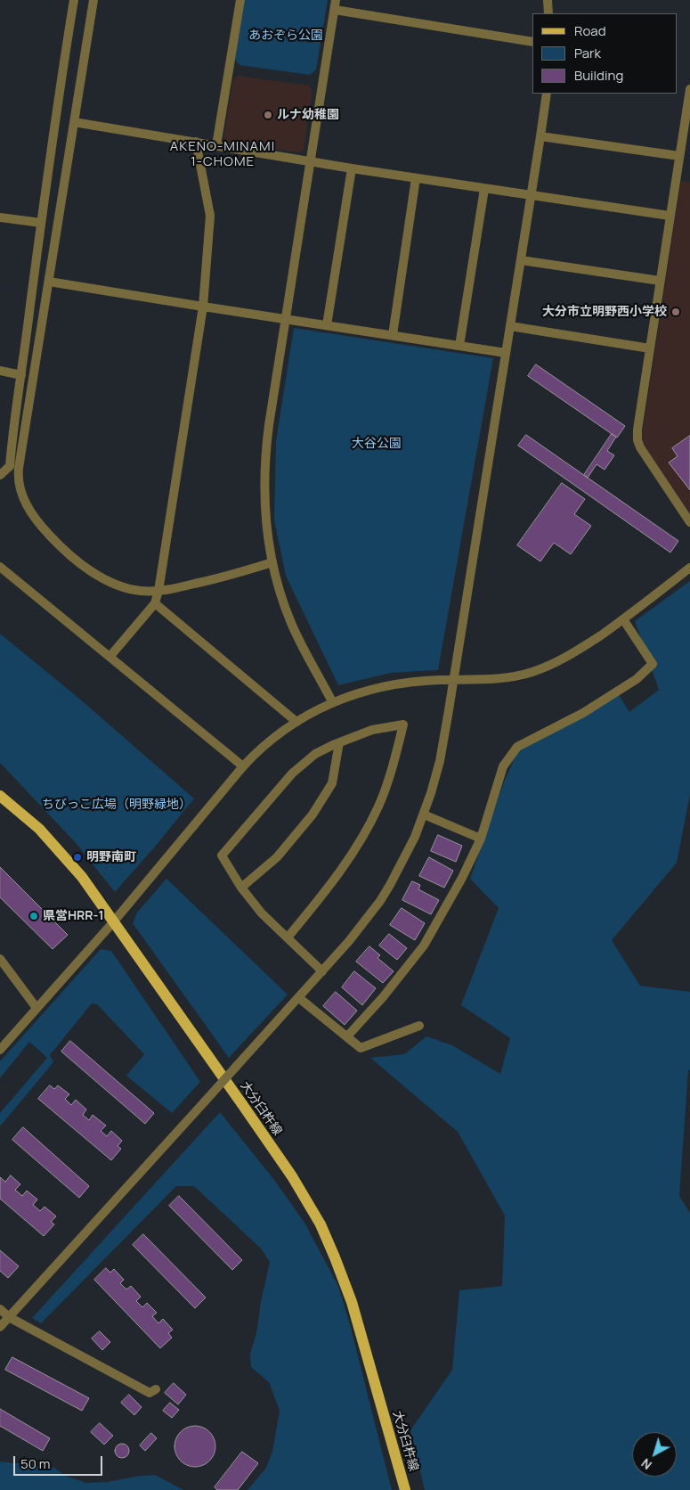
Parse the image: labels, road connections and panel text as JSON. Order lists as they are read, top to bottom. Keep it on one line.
{"streets":{"main road":["大分臼杵線"]},"districts":["AKENO-MINAMI 1-CHOME"],"parks":["あおぞら公園","大谷公園","ちびっこ広場（明野緑地）"],"places":["ルナ幼稚園","大分市立明野西小学校","明野南町","県営HRR-1"],"legend":["Road","Park","Building"],"scale_bar":"50 m","north":"bottom left"}
